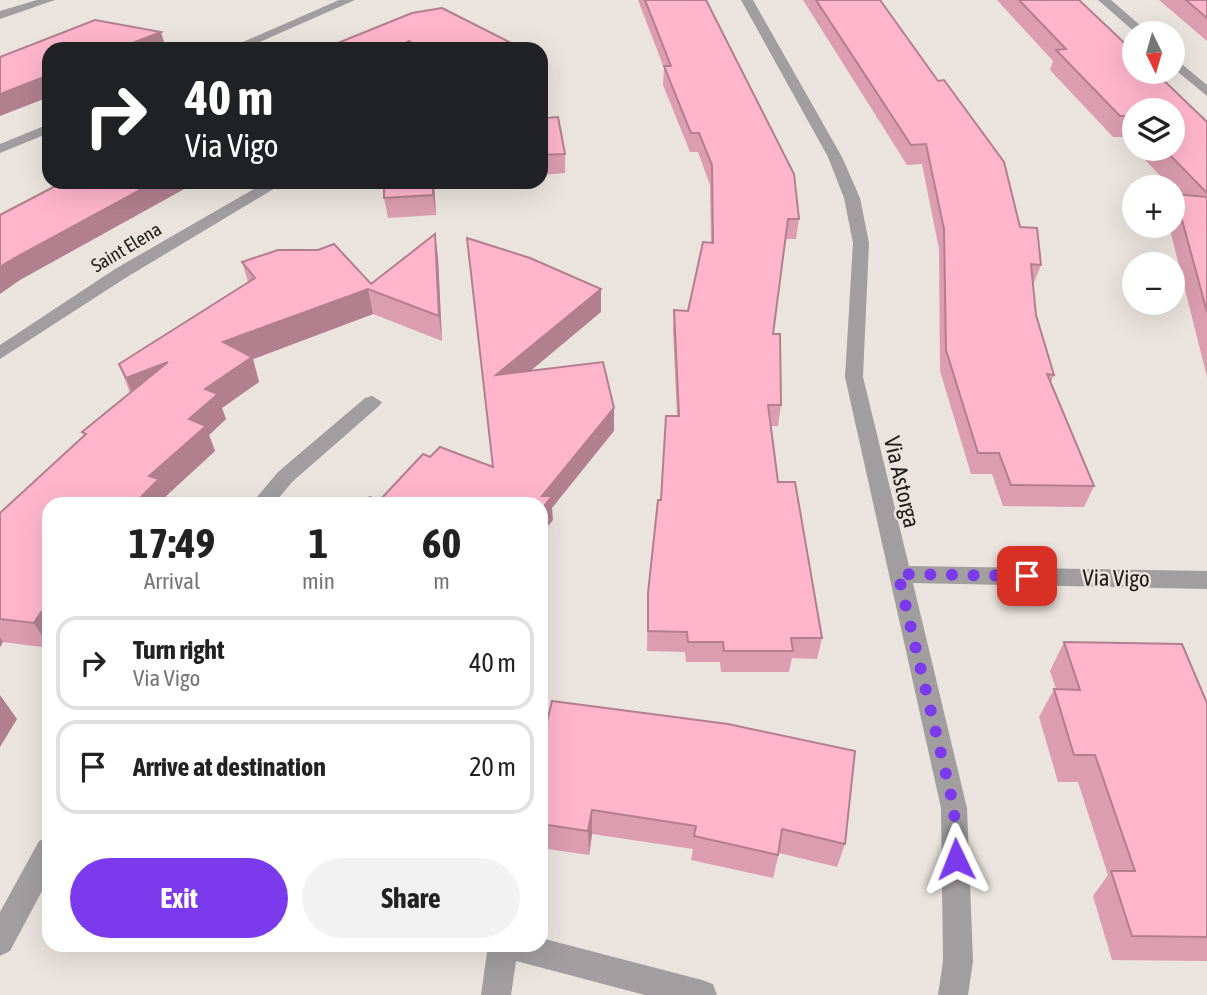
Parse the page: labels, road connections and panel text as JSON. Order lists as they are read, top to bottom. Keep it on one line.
{"streets":{"street":["Saint Elena","Via Astorga","Via Vigo"]},"crossings":[["Via Astorga","Via Vigo"]],"north":"bottom","page":{"map_buttons":["+","−"],"turn":["40 m","Via Vigo"],"eta":["17:49","Arrival","1","min","60","m"],"list":[{"name":"Turn right","note":"Via Vigo","value":"40 m"},{"name":"Arrive at destination","value":"20 m"}],"buttons":["Exit","Share"]}}
